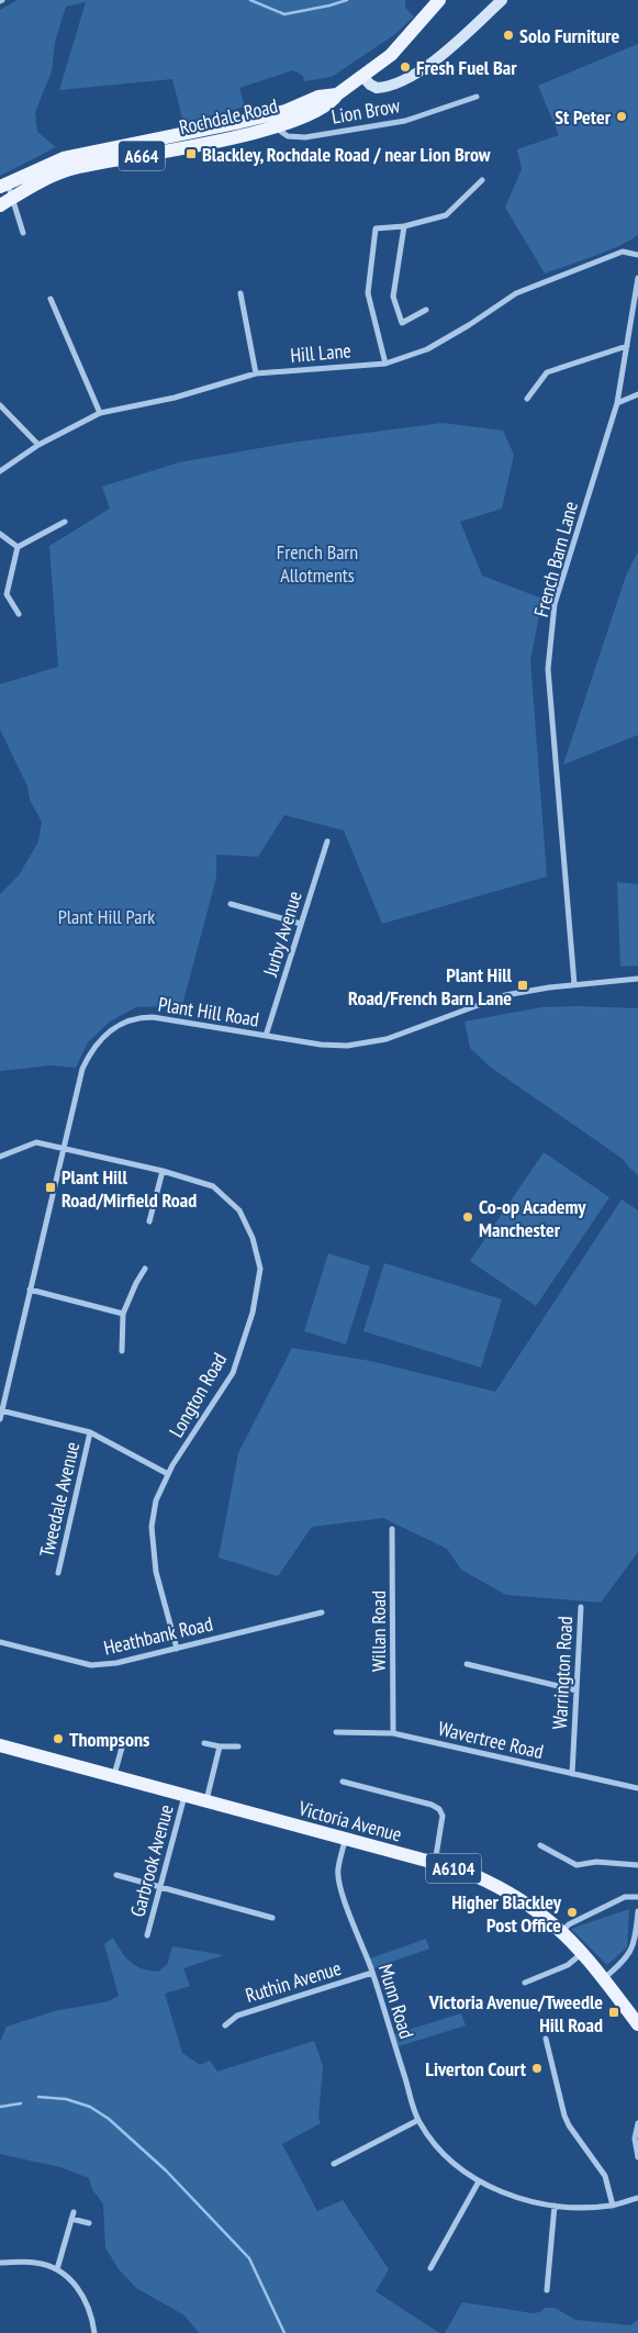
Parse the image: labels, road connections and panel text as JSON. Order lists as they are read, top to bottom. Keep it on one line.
{"streets":{"main road":["Rochdale Road","A664","Victoria Avenue","A6104"],"street":["Lion Brow","Hill Lane","French Barn Lane","Jurby Avenue","Plant Hill Road","Longton Road","Tweedale Avenue","Willan Road","Heathbank Road","Warrington Road","Wavertree Road","Garbrook Avenue","Ruthin Avenue","Munn Road"]},"crossings":[["Lion Brow","Rochdale Road"],["French Barn Lane","Plant Hill Road"],["Jurby Avenue","Plant Hill Road"],["Plant Hill Road","Longton Road"],["Longton Road","Heathbank Road"],["Willan Road","Wavertree Road"],["Warrington Road","Wavertree Road"],["Victoria Avenue","Garbrook Avenue"],["Victoria Avenue","Munn Road"],["Ruthin Avenue","Munn Road"]],"parks":["French Barn Allotments","Plant Hill Park"],"places":{"other":["Solo Furniture","Fresh Fuel Bar","St Peter","Co-op Academy Manchester","Thompsons","Higher Blackley Post Office","Liverton Court"],"transit":["Blackley, Rochdale Road / near Lion Brow","Plant Hill Road/French Barn Lane","Plant Hill Road/Mirfield Road","Victoria Avenue/Tweedle Hill Road"]}}
